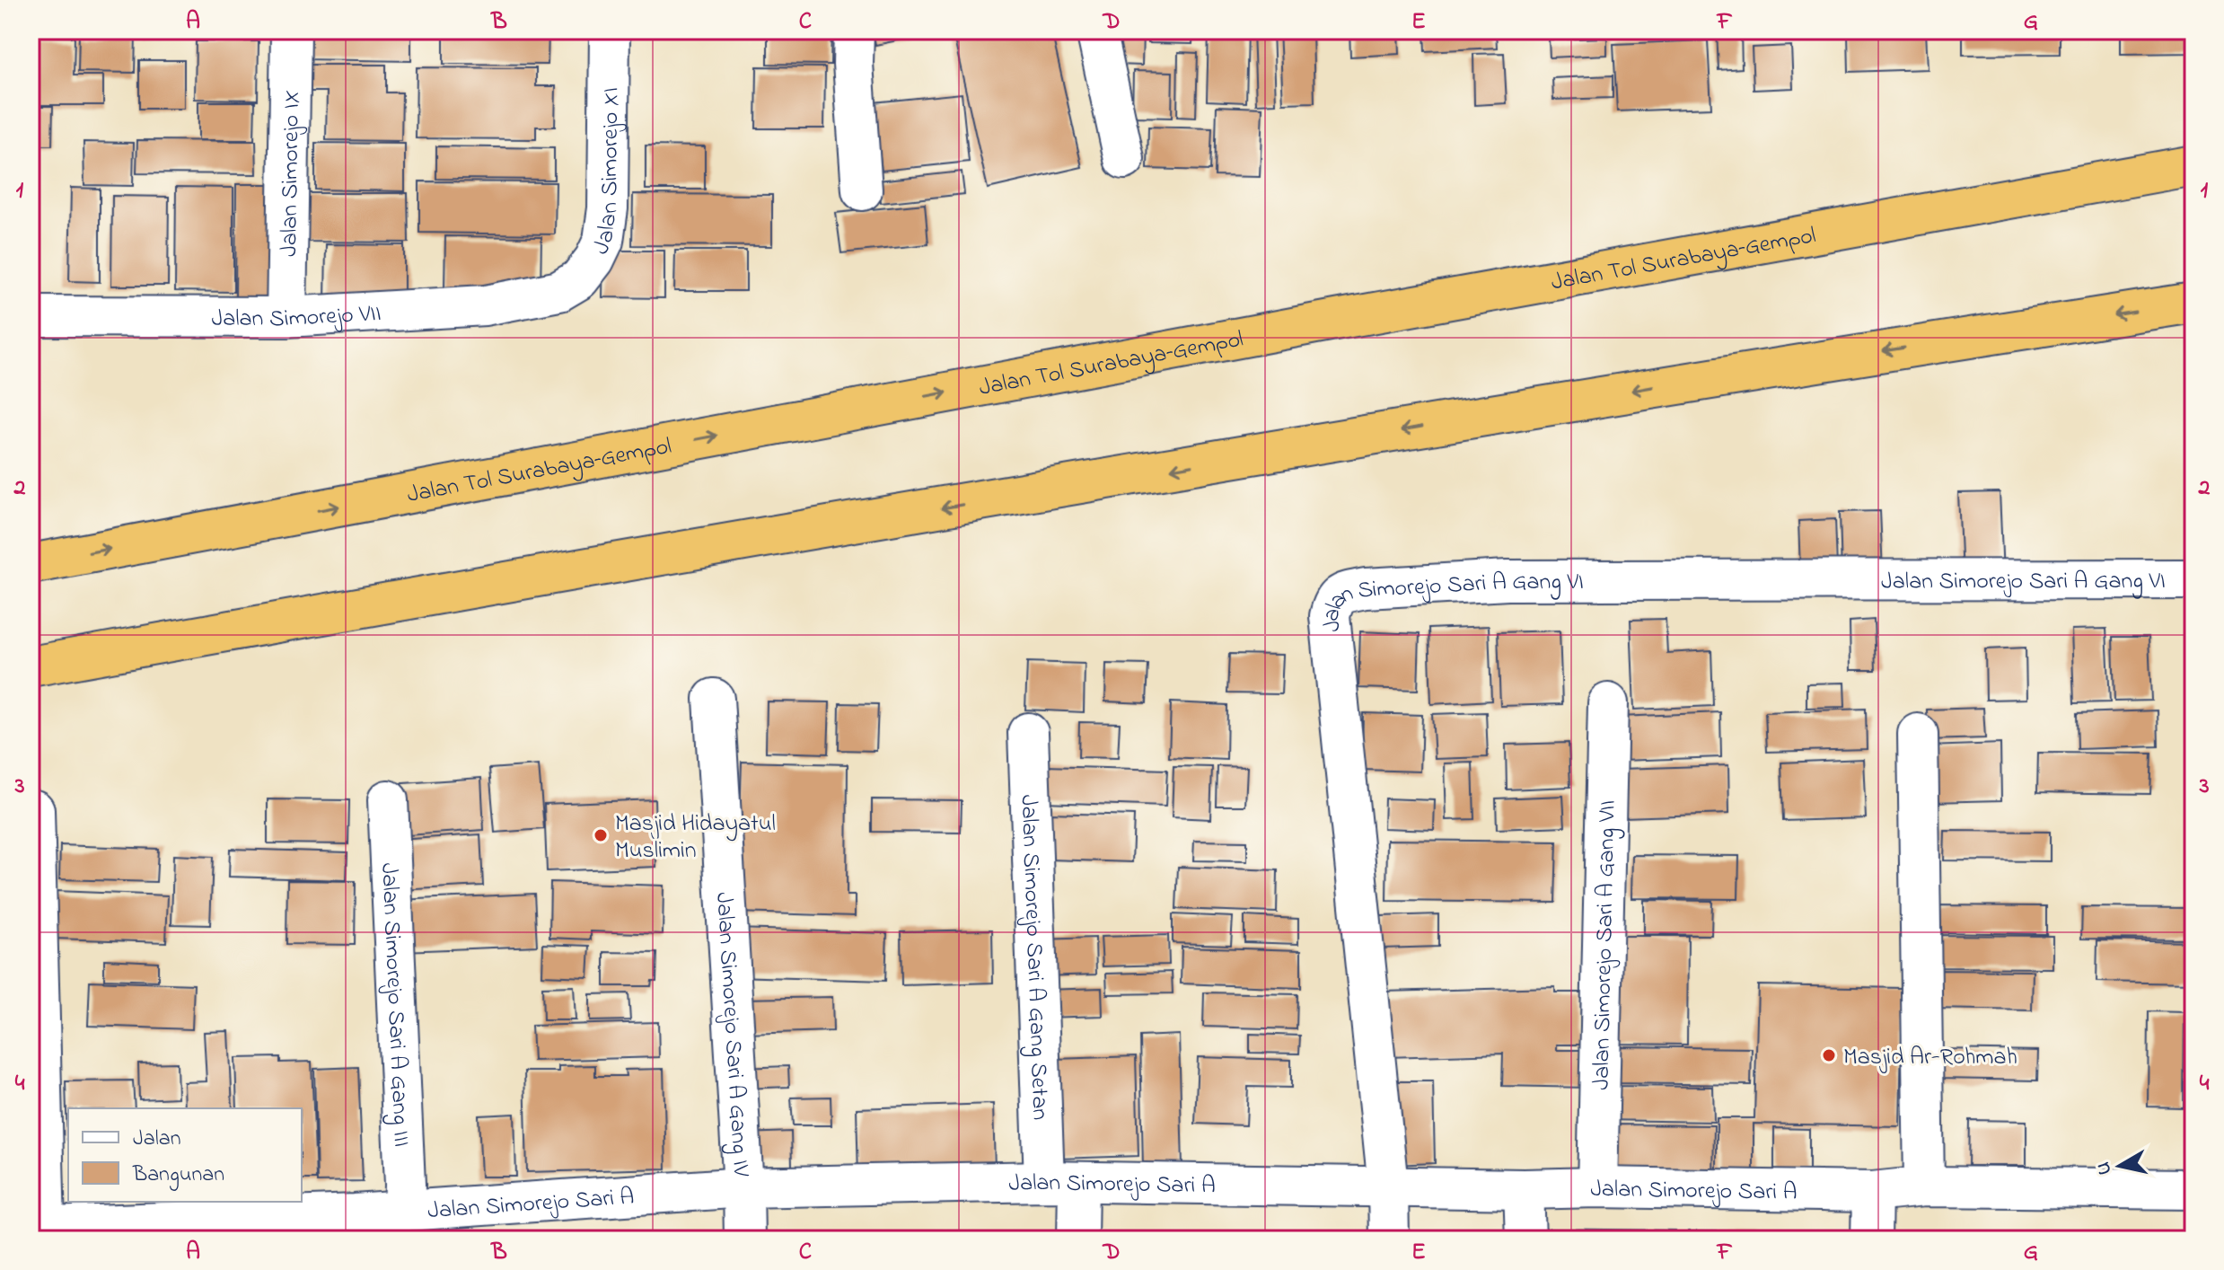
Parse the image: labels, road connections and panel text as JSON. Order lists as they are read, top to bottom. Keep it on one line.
{"streets":{"highway":["Jalan Tol Surabaya–Gempol"],"street":["Jalan Simorejo XI","Jalan Simorejo IX","Jalan Simorejo VII","Jalan Simorejo Sari A Gang VI","Jalan Simorejo Sari A Gang VII","Jalan Simorejo Sari A Gang Setan","Jalan Simorejo Sari A Gang III","Jalan Simorejo Sari A Gang IV","Jalan Simorejo Sari A"]},"crossings":[["Jalan Simorejo XI","Jalan Simorejo VII"],["Jalan Simorejo IX","Jalan Simorejo VII"],["Jalan Simorejo Sari A Gang VI","Jalan Simorejo Sari A"],["Jalan Simorejo Sari A Gang VII","Jalan Simorejo Sari A"],["Jalan Simorejo Sari A Gang Setan","Jalan Simorejo Sari A"],["Jalan Simorejo Sari A Gang III","Jalan Simorejo Sari A"],["Jalan Simorejo Sari A Gang IV","Jalan Simorejo Sari A"]],"places":["Masjid Hidayatul Muslimin","Masjid Ar-Rohmah"],"legend":["Jalan","Bangunan"],"north":"left","grid":{"columns":["A","B","C","D","E","F","G"],"rows":["1","2","3","4"]}}
